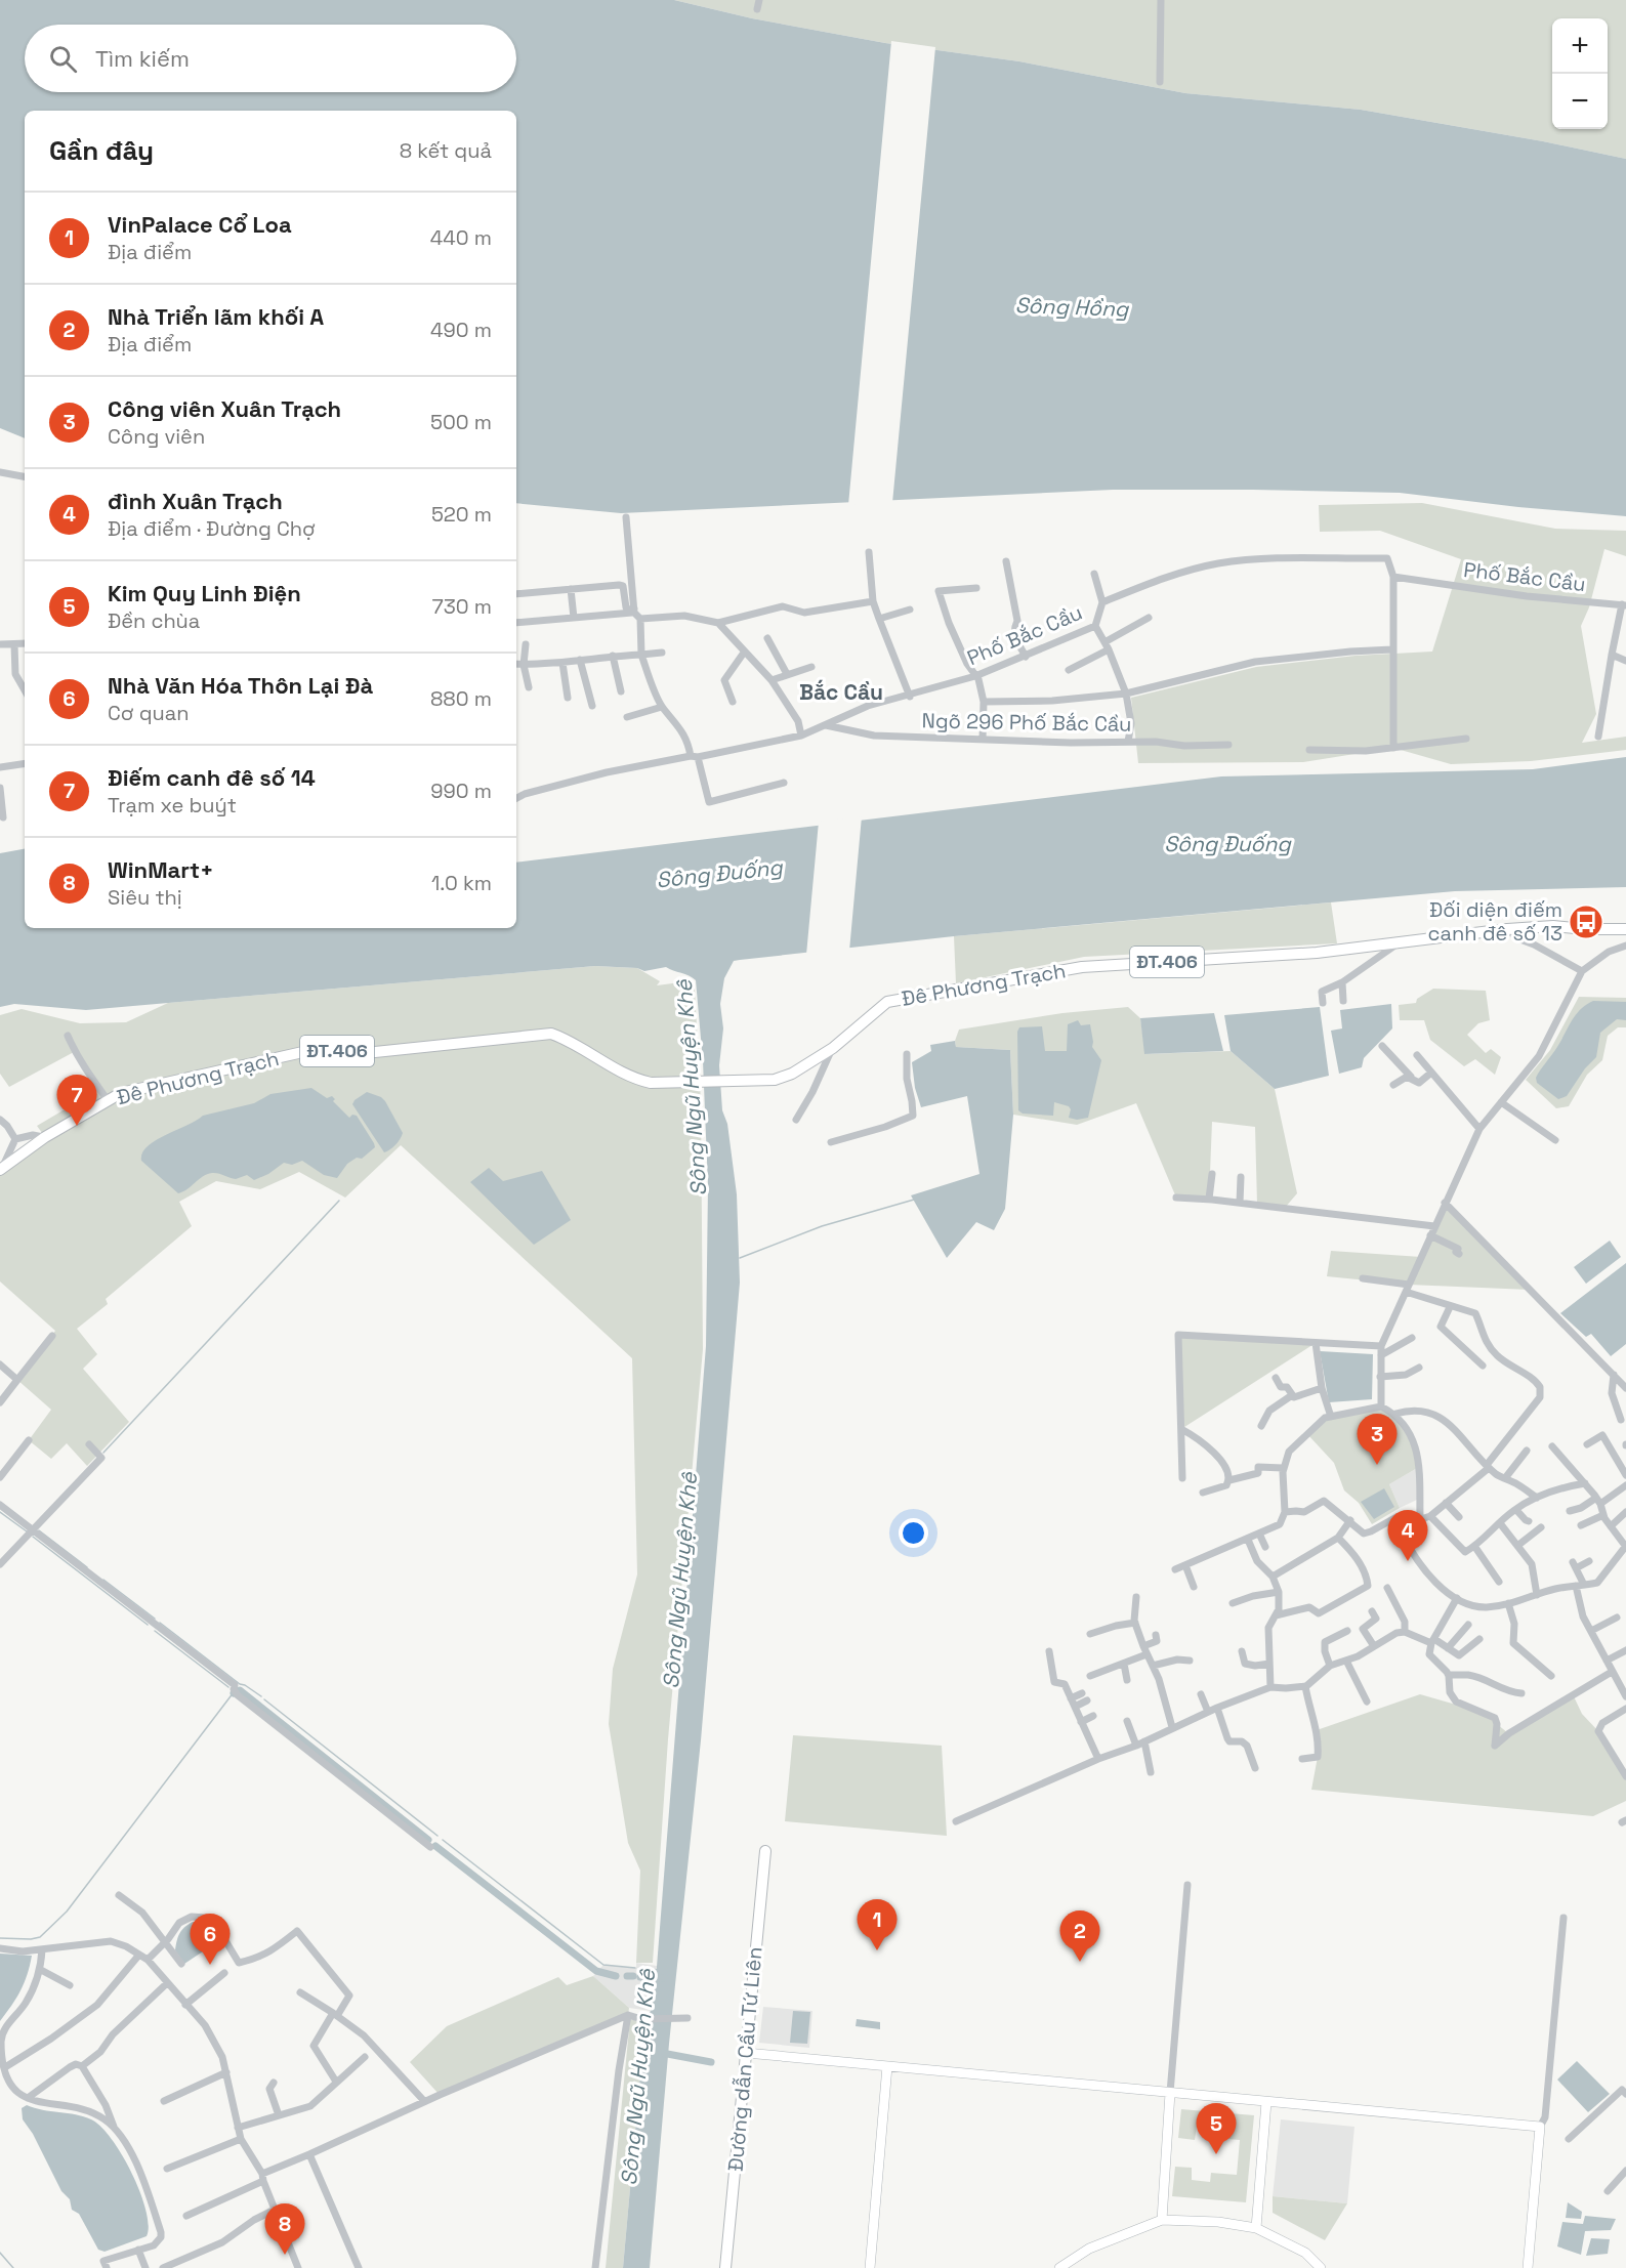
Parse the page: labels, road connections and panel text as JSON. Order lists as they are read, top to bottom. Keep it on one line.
{"streets":{"main road":["ĐT.406","Đê Phương Trạch","Đường dẫn Cầu Tứ Liên"],"street":["Phố Bắc Cầu","Ngõ 296 Phố Bắc Cầu"]},"crossings":[["Phố Bắc Cầu","Ngõ 296 Phố Bắc Cầu"]],"districts":["Bắc Cầu"],"water":["Sông Hồng","Sông Đuống","Sông Ngũ Huyện Khê"],"places":{"bus stop":["Đối diện điếm canh đê số 13"]},"page":{"map_buttons":["+","−"],"search":"Tìm kiếm","heading":["Gần đây","8 kết quả"],"list":[{"mark":"1","name":"VinPalace Cổ Loa","note":"Địa điểm","value":"440 m"},{"mark":"2","name":"Nhà Triển lãm khối A","note":"Địa điểm","value":"490 m"},{"mark":"3","name":"Công viên Xuân Trạch","note":"Công viên","value":"500 m"},{"mark":"4","name":"đình Xuân Trạch","note":"Địa điểm · Đường Chợ","value":"520 m"},{"mark":"5","name":"Kim Quy Linh Điện","note":"Đền chùa","value":"730 m"},{"mark":"6","name":"Nhà Văn Hóa Thôn Lại Đà","note":"Cơ quan","value":"880 m"},{"mark":"7","name":"Điếm canh đê số 14","note":"Trạm xe buýt","value":"990 m"},{"mark":"8","name":"WinMart+","note":"Siêu thị","value":"1.0 km"}],"pins":["7","3","4","1","2","6","5","8"]}}
